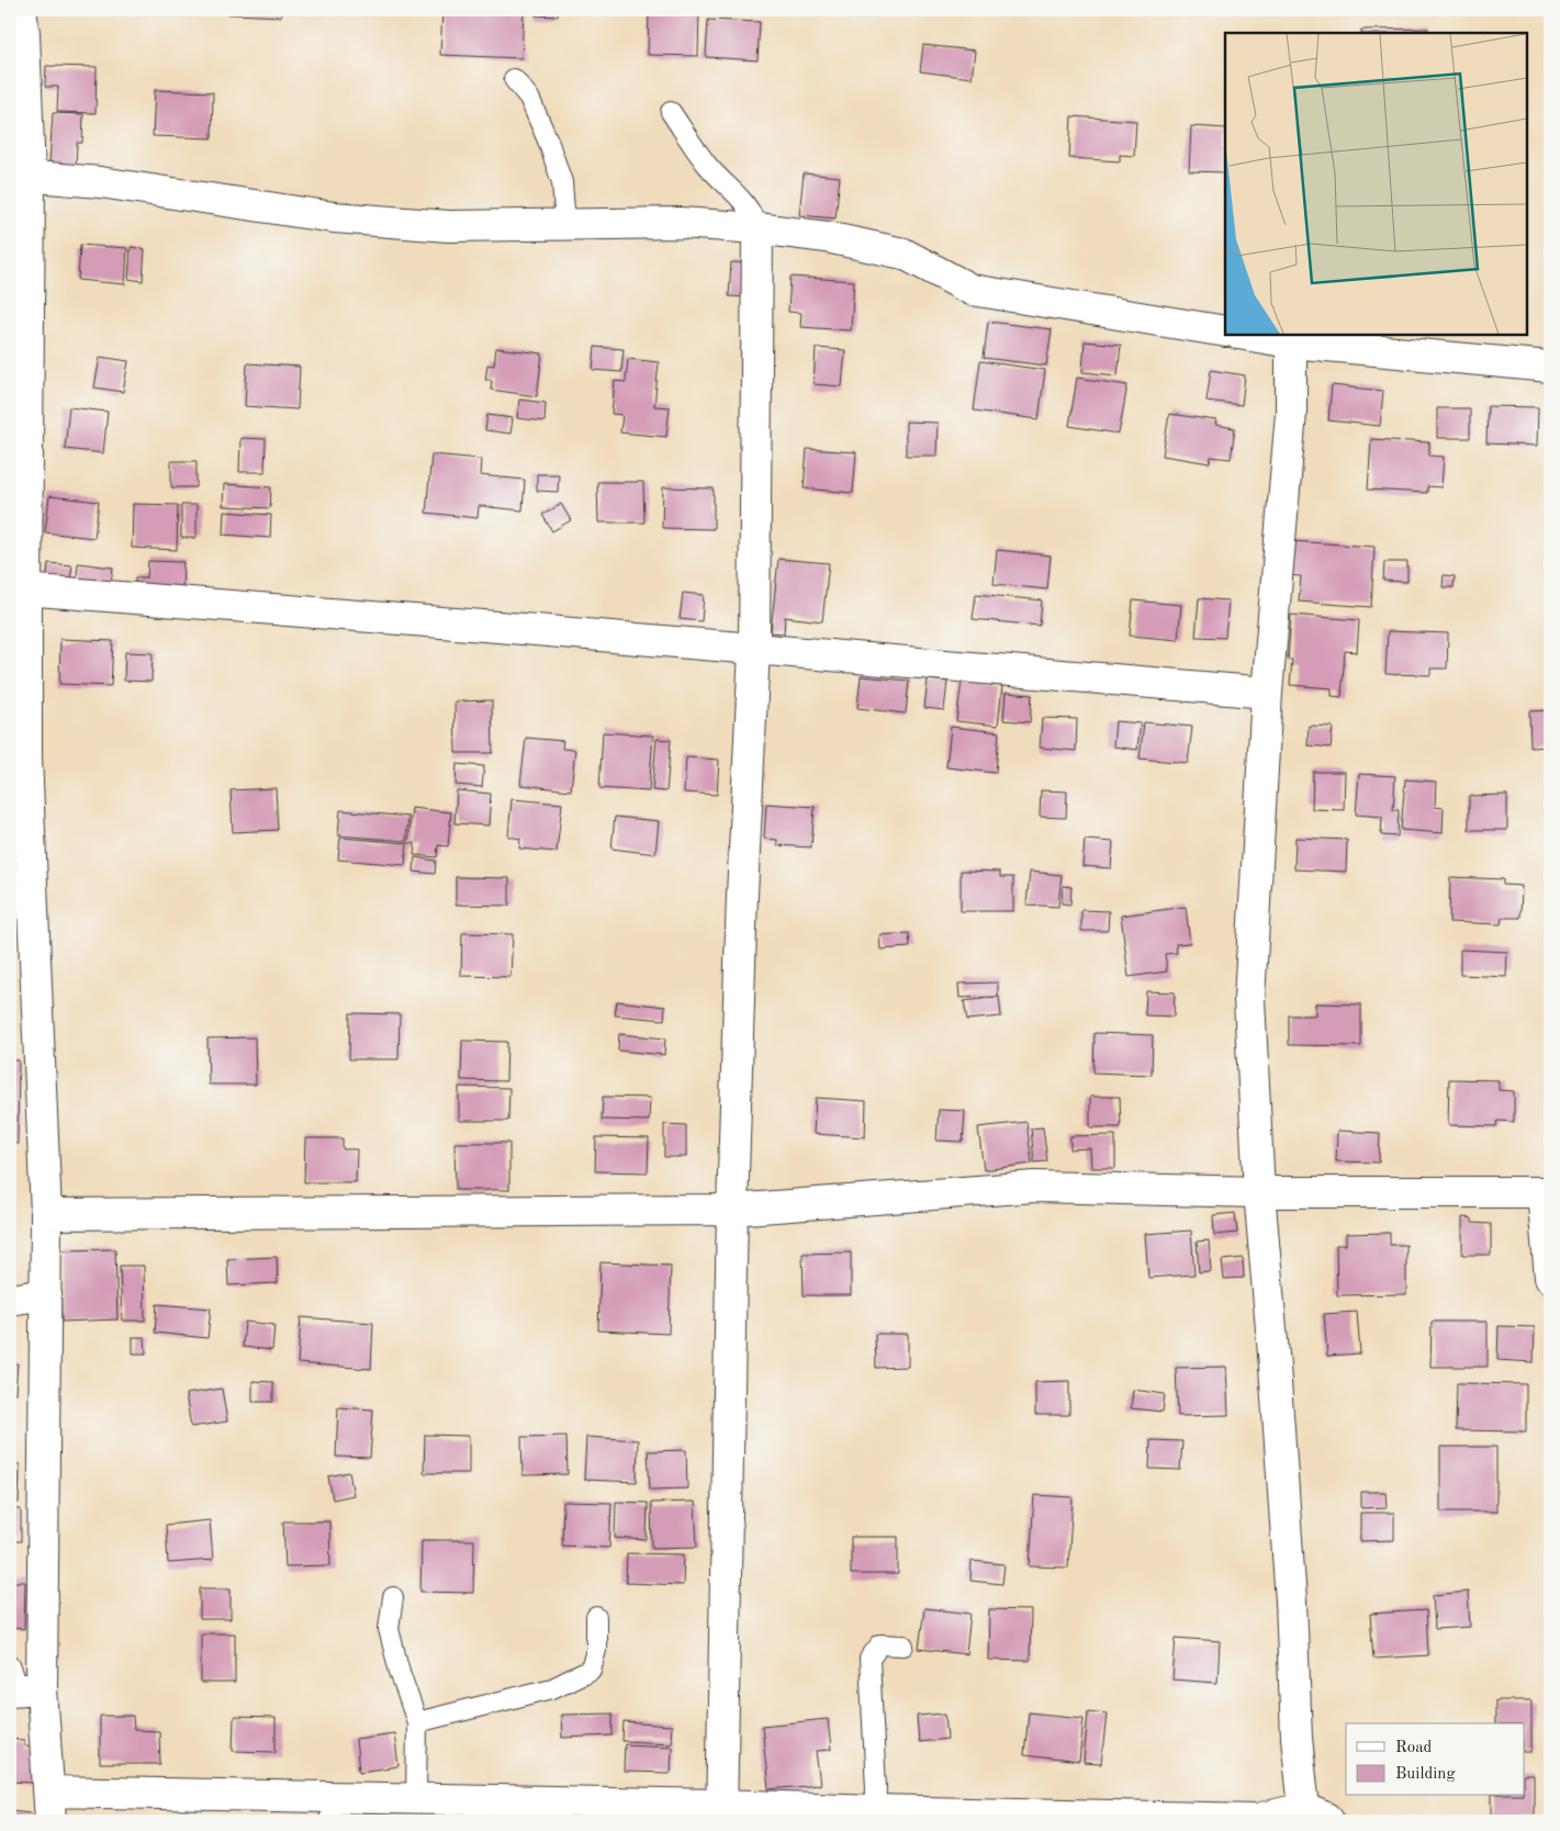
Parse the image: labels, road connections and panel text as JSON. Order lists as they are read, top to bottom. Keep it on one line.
{"legend":["Road","Building"]}
